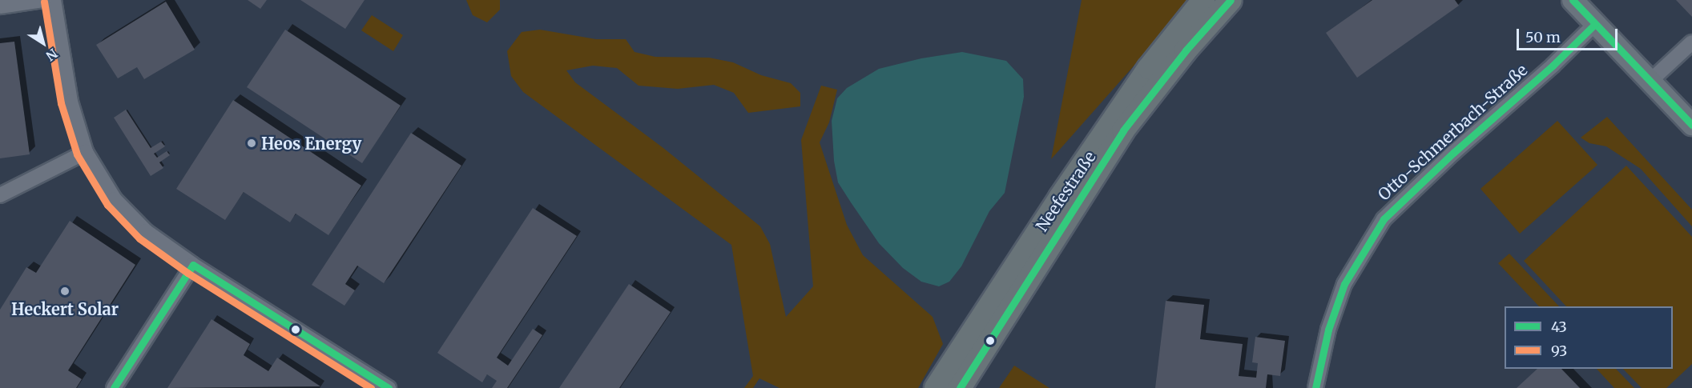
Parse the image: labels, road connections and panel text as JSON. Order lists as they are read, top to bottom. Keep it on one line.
{"streets":{"main road":["Neefestraße"],"street":["Otto-Schmerbach-Straße"]},"places":["Heos Energy","Heckert Solar"],"lines":["transit line 43","transit line 93"],"legend":["43","93"],"scale_bar":"50 m","north":"bottom right"}
